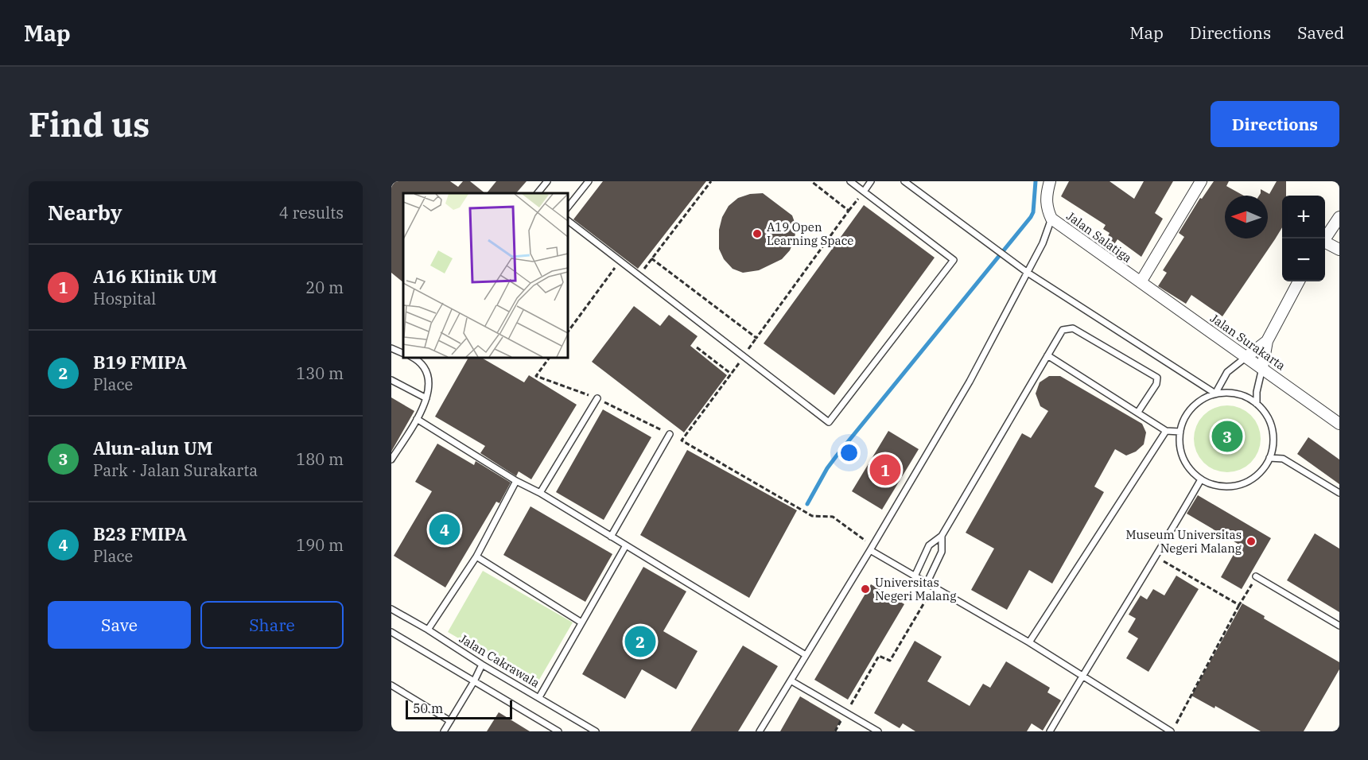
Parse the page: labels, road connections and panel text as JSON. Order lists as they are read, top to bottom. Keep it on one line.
{"streets":{"street":["Jalan Salatiga","Jalan Surakarta"],"lane":["Jalan Cakrawala"]},"crossings":[["Jalan Salatiga","Jalan Surakarta"]],"places":["A19 Open Learning Space","Museum Universitas Negeri Malang","Universitas Negeri Malang"],"scale_bar":"50 m","north":"left","page":{"header":"Map","nav":["Map","Directions","Saved"],"buttons":["Directions",["Save","Share"]],"title":"Find us","heading":["Nearby","4 results"],"map_buttons":["+","−"],"list":[{"mark":"1","name":"A16 Klinik UM","note":"Hospital","value":"20 m"},{"mark":"2","name":"B19 FMIPA","note":"Place","value":"130 m"},{"mark":"3","name":"Alun-alun UM","note":"Park · Jalan Surakarta","value":"180 m"},{"mark":"4","name":"B23 FMIPA","note":"Place","value":"190 m"}],"pins":["3","1","4","2"],"scale":"50 m"}}
